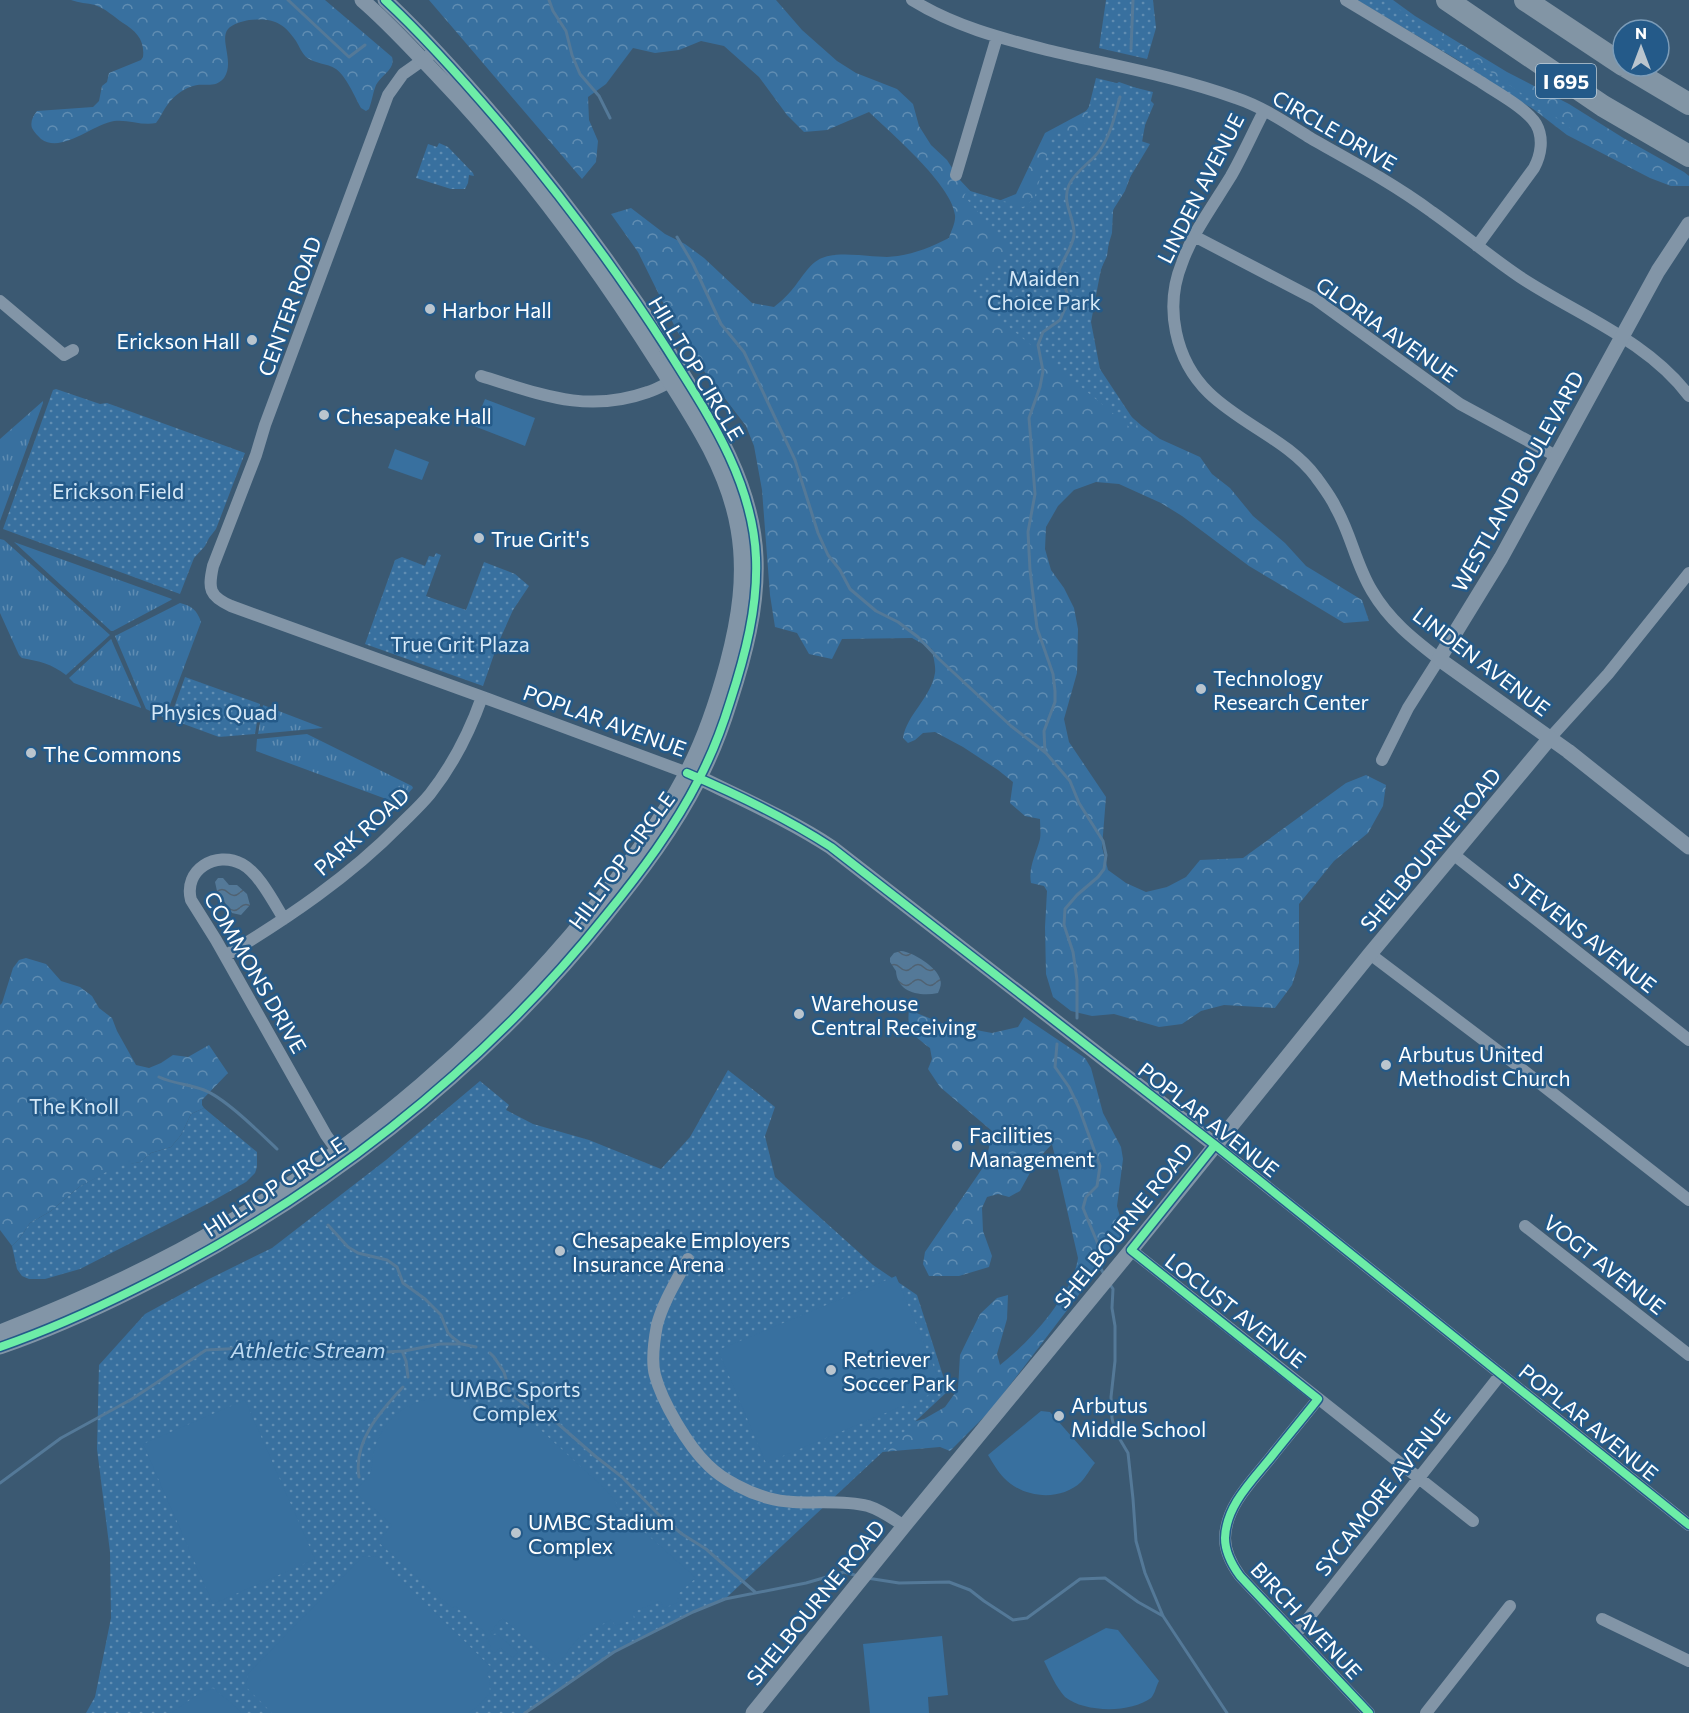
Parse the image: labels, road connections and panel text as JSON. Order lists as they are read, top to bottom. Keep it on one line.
{"streets":{"highway":["I 695"],"street":["CIRCLE DRIVE","LINDEN AVENUE","CENTER ROAD","GLORIA AVENUE","HILLTOP CIRCLE","WESTLAND BOULEVARD","POPLAR AVENUE","PARK ROAD","SHELBOURNE ROAD","STEVENS AVENUE","COMMONS DRIVE","VOGT AVENUE","LOCUST AVENUE","SYCAMORE AVENUE","BIRCH AVENUE"]},"crossings":[["CIRCLE DRIVE","LINDEN AVENUE"],["CIRCLE DRIVE","WESTLAND BOULEVARD"],["LINDEN AVENUE","GLORIA AVENUE"],["LINDEN AVENUE","WESTLAND BOULEVARD"],["LINDEN AVENUE","SHELBOURNE ROAD"],["CENTER ROAD","HILLTOP CIRCLE"],["CENTER ROAD","POPLAR AVENUE"],["GLORIA AVENUE","WESTLAND BOULEVARD"],["HILLTOP CIRCLE","POPLAR AVENUE"],["HILLTOP CIRCLE","COMMONS DRIVE"],["POPLAR AVENUE","PARK ROAD"],["POPLAR AVENUE","SHELBOURNE ROAD"],["POPLAR AVENUE","SYCAMORE AVENUE"],["PARK ROAD","COMMONS DRIVE"],["SHELBOURNE ROAD","STEVENS AVENUE"],["SHELBOURNE ROAD","LOCUST AVENUE"],["LOCUST AVENUE","SYCAMORE AVENUE"],["LOCUST AVENUE","BIRCH AVENUE"],["SYCAMORE AVENUE","BIRCH AVENUE"]],"water":["Athletic Stream"],"parks":["Maiden Choice Park","Erickson Field","True Grit Plaza","Physics Quad","The Knoll","UMBC Sports Complex"],"places":["Harbor Hall","Erickson Hall","Chesapeake Hall","True Grit's","Technology Research Center","The Commons","Warehouse Central Receiving","Arbutus United Methodist Church","Facilities Management","Chesapeake Employers Insurance Arena","Retriever Soccer Park","Arbutus Middle School","UMBC Stadium Complex"],"north":"top"}
